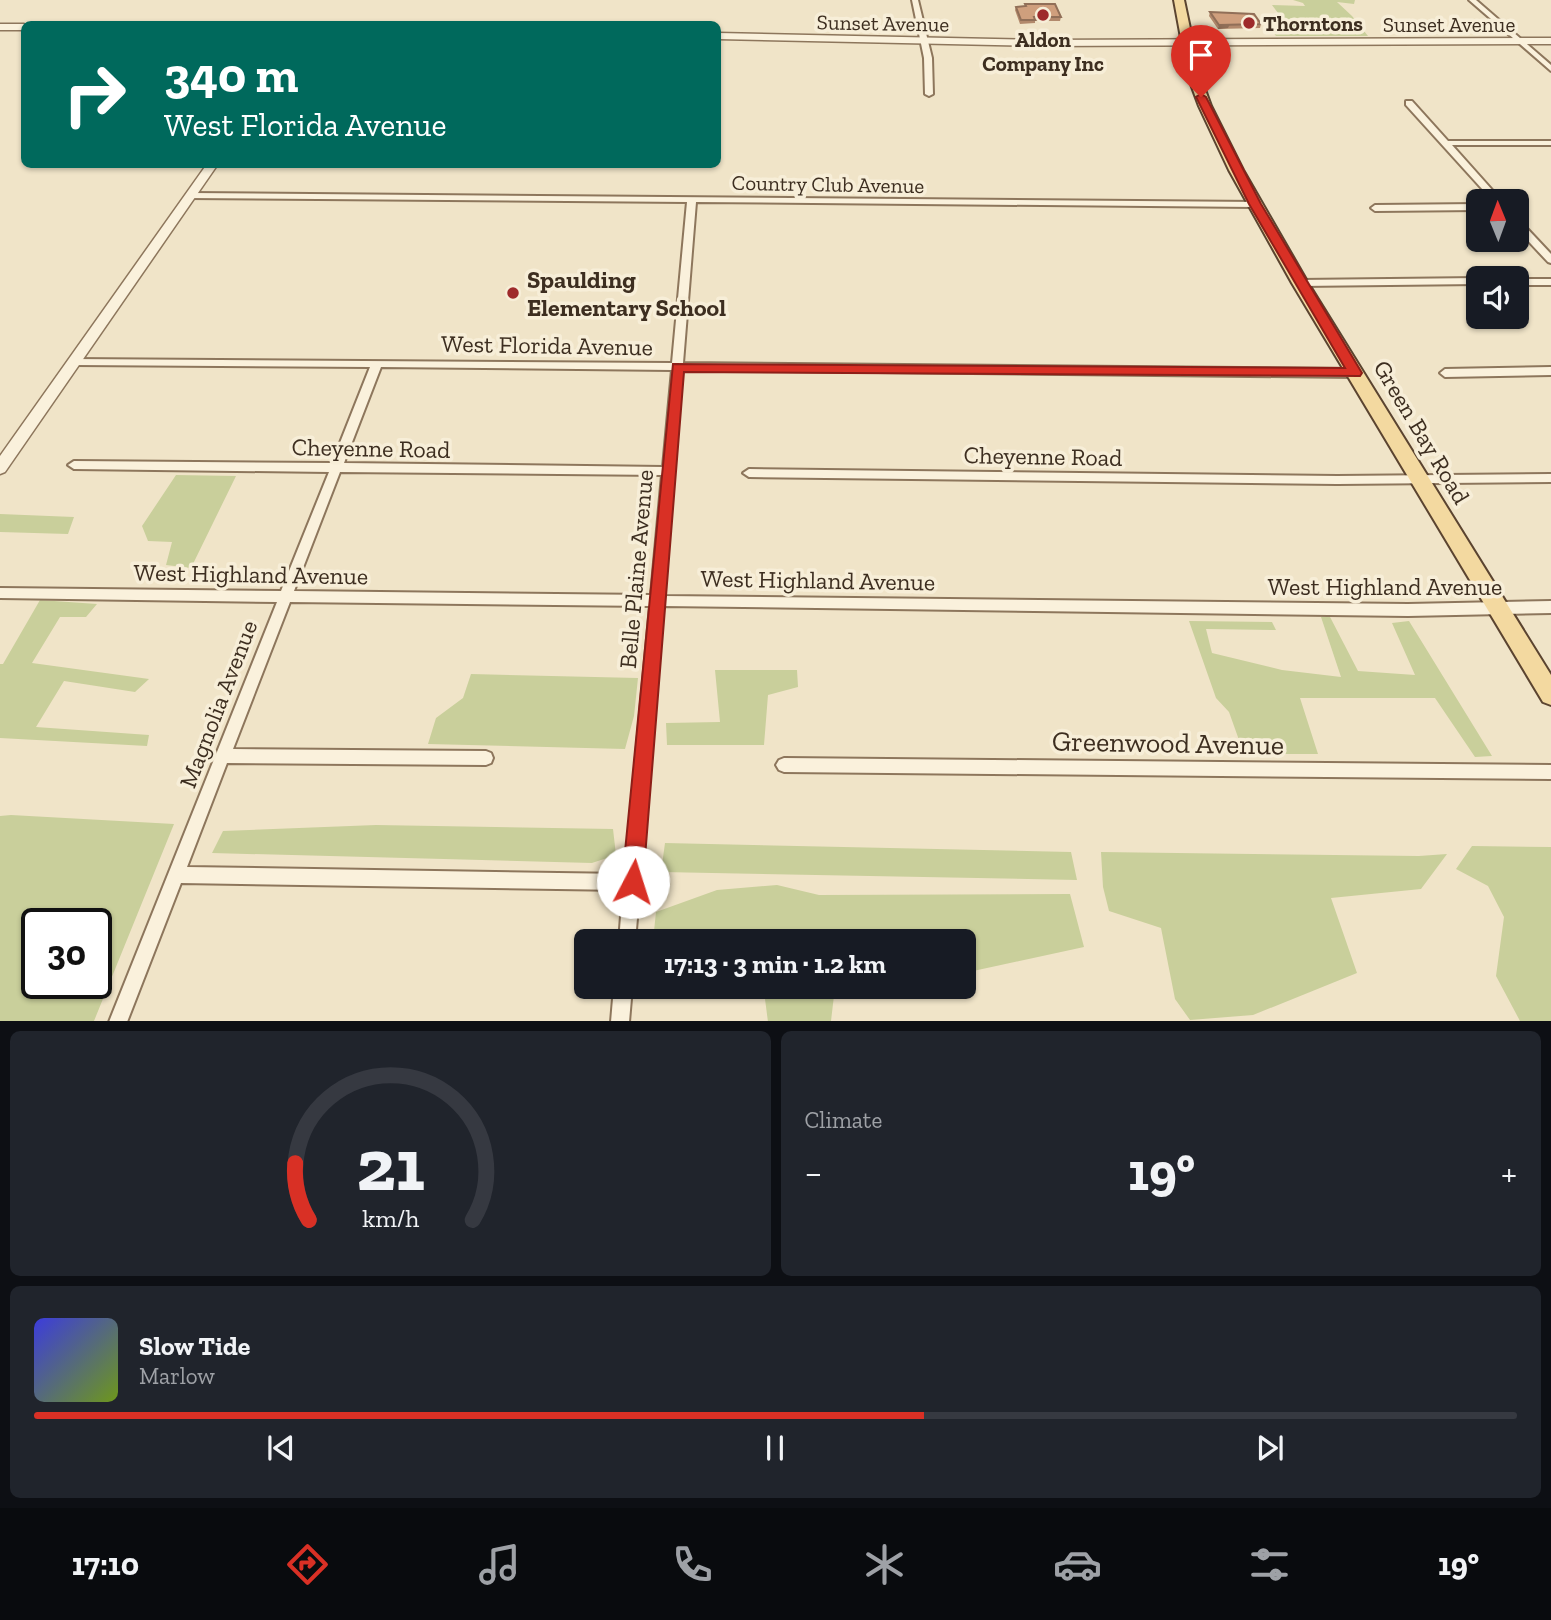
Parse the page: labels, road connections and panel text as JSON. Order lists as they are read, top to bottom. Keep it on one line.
{"streets":{"main road":["Green Bay Road"],"street":["Sunset Avenue","Country Club Avenue","West Florida Avenue","Cheyenne Road","Belle Plaine Avenue","West Highland Avenue","Magnolia Avenue","Greenwood Avenue"]},"crossings":[["Sunset Avenue","Green Bay Road"],["Country Club Avenue","Green Bay Road"],["Country Club Avenue","Belle Plaine Avenue"],["West Florida Avenue","Green Bay Road"],["West Florida Avenue","Belle Plaine Avenue"],["West Florida Avenue","Magnolia Avenue"],["Green Bay Road","Cheyenne Road"],["Green Bay Road","West Highland Avenue"],["Cheyenne Road","Belle Plaine Avenue"],["Cheyenne Road","Magnolia Avenue"],["Belle Plaine Avenue","West Highland Avenue"],["West Highland Avenue","Magnolia Avenue"]],"places":["Aldon Company Inc","Thorntons","Spaulding Elementary School"],"north":"top","page":{"turn":["340 m","West Florida Avenue"],"limit":"30","trip":"17:13 · 3 min · 1.2 km","tile":"Climate","heat":["−","19°","+"],"song":["Slow Tide","Marlow"],"tabs":["17:10","19°"],"gauge":["21","km/h"]}}
